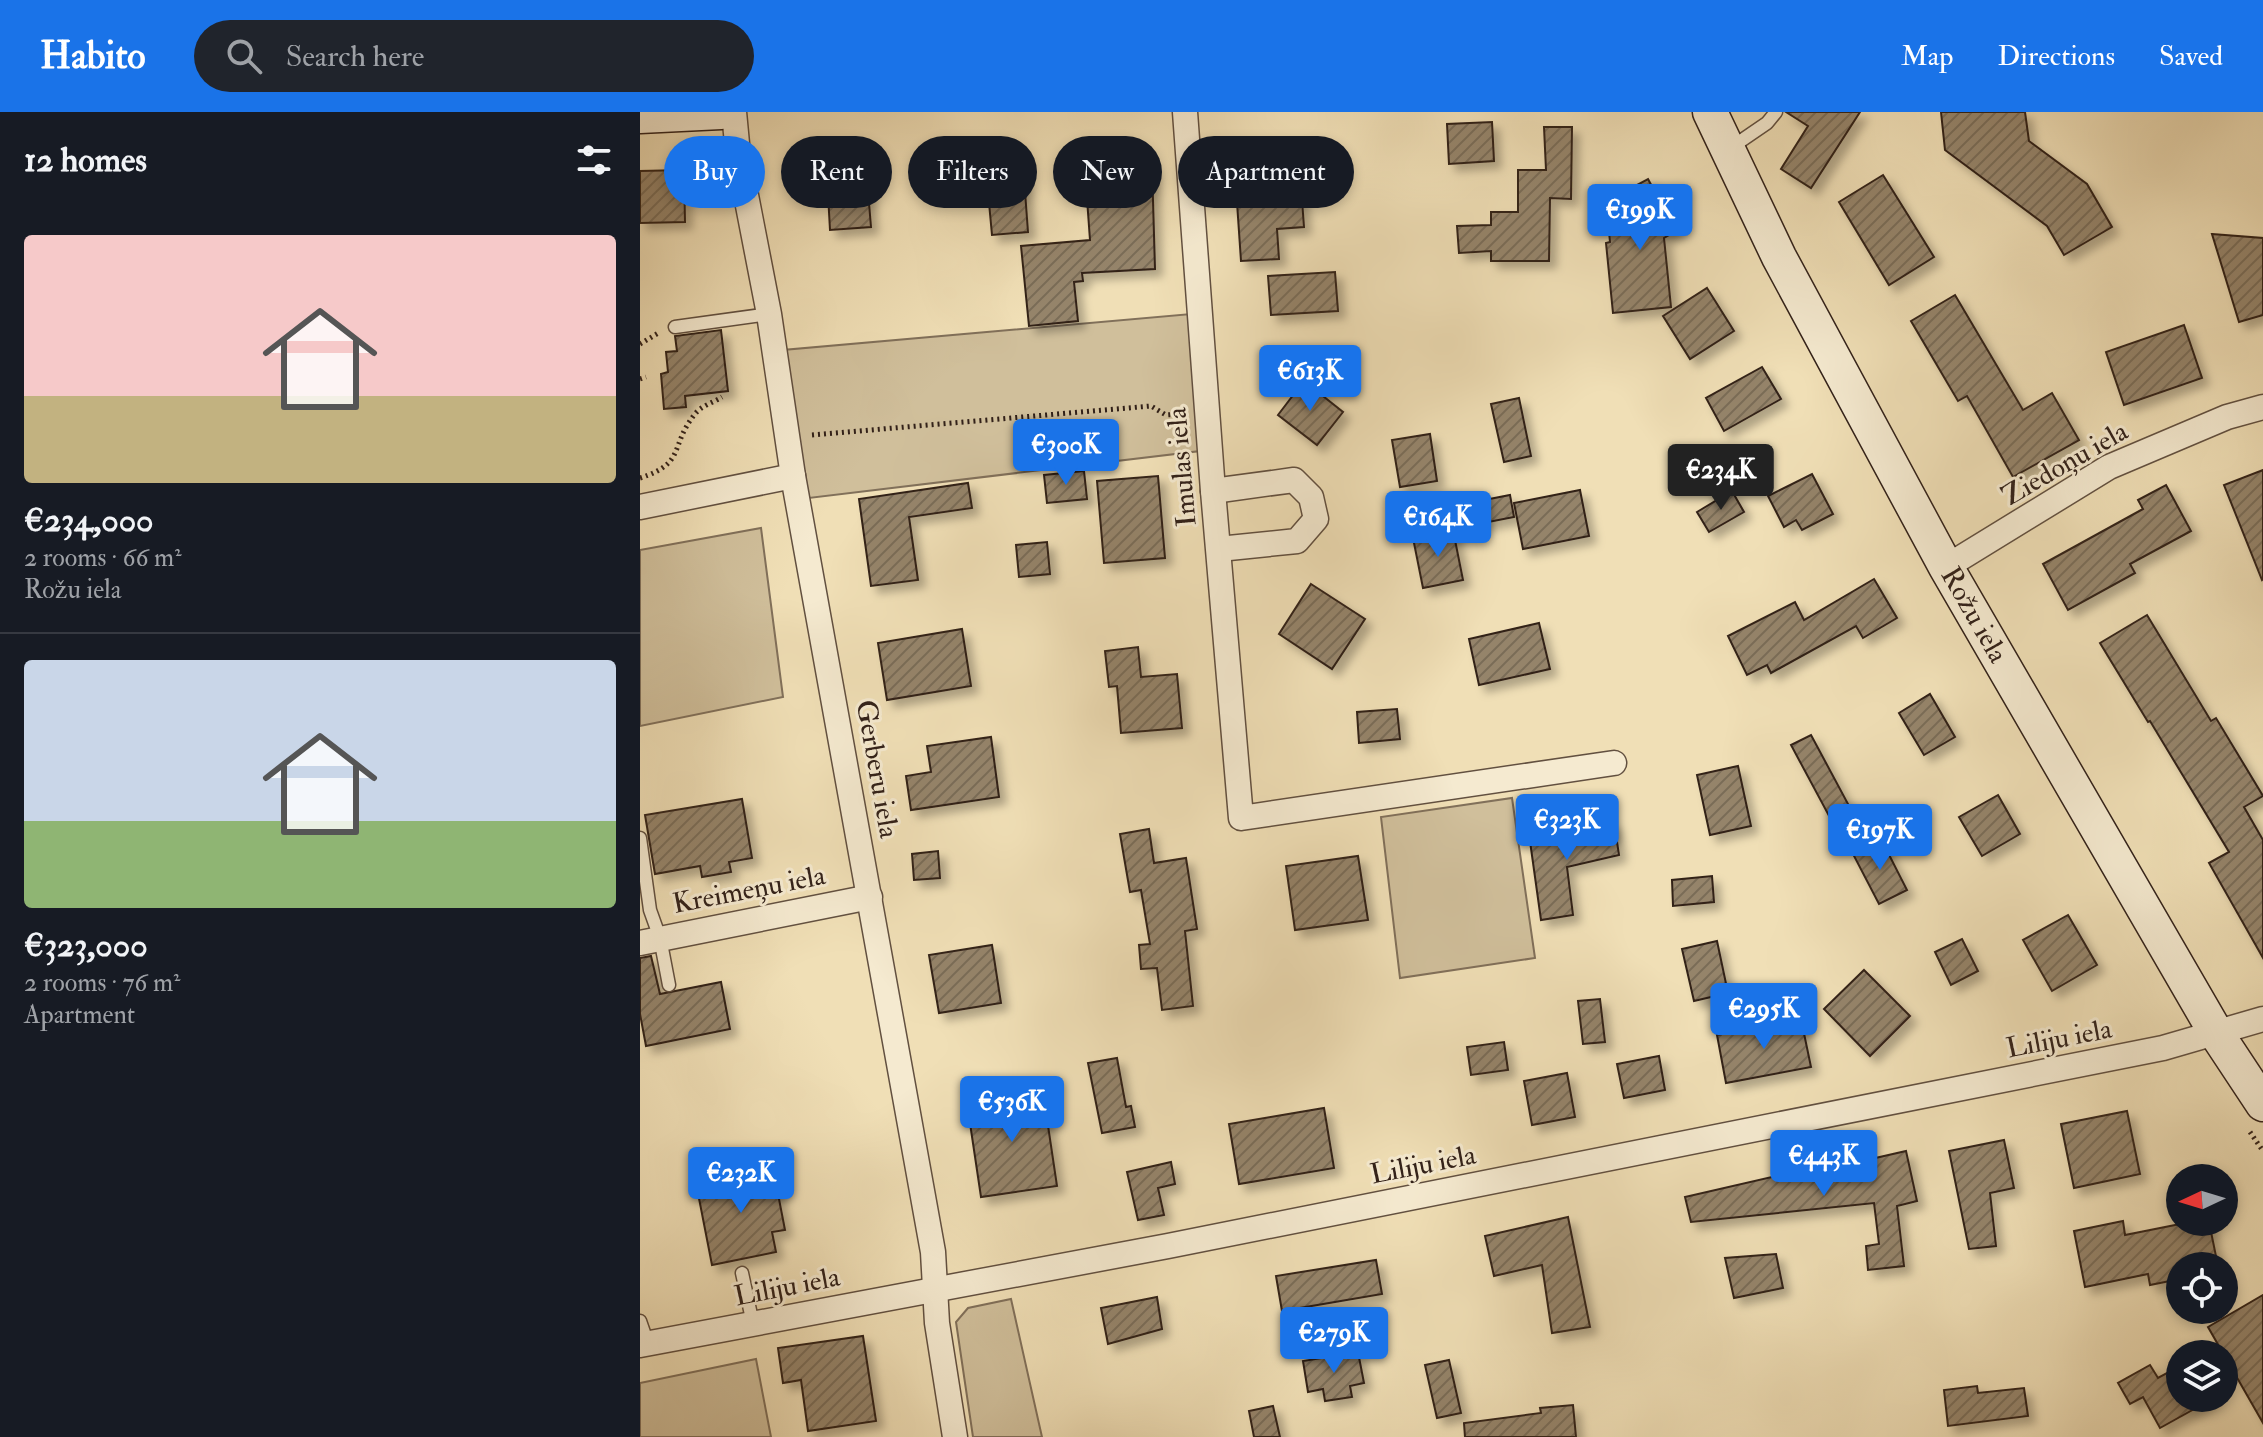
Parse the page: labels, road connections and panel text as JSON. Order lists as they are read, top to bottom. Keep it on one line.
{"streets":{"street":["Ziedoņu iela","Imulas iela","Rožu iela","Gerberu iela","Kreimeņu iela","Liliju iela"]},"crossings":[["Ziedoņu iela","Rožu iela"],["Rožu iela","Liliju iela"],["Gerberu iela","Kreimeņu iela"],["Gerberu iela","Liliju iela"]],"north":"left","page":{"header":"Habito","search":"Search here","nav":["Map","Directions","Saved"],"heading":"12 homes","chip":["Buy","Rent","Filters","New","Apartment"],"price":["€199K","€613K","€300K","€234K","€164K","€323K","€197K","€295K","€536K","€443K","€232K","€279K"],"list":[{"name":"€234,000","note":"2 rooms · 66 m² · Rožu iela"},{"name":"€323,000","note":"2 rooms · 76 m² · Apartment"}]}}
